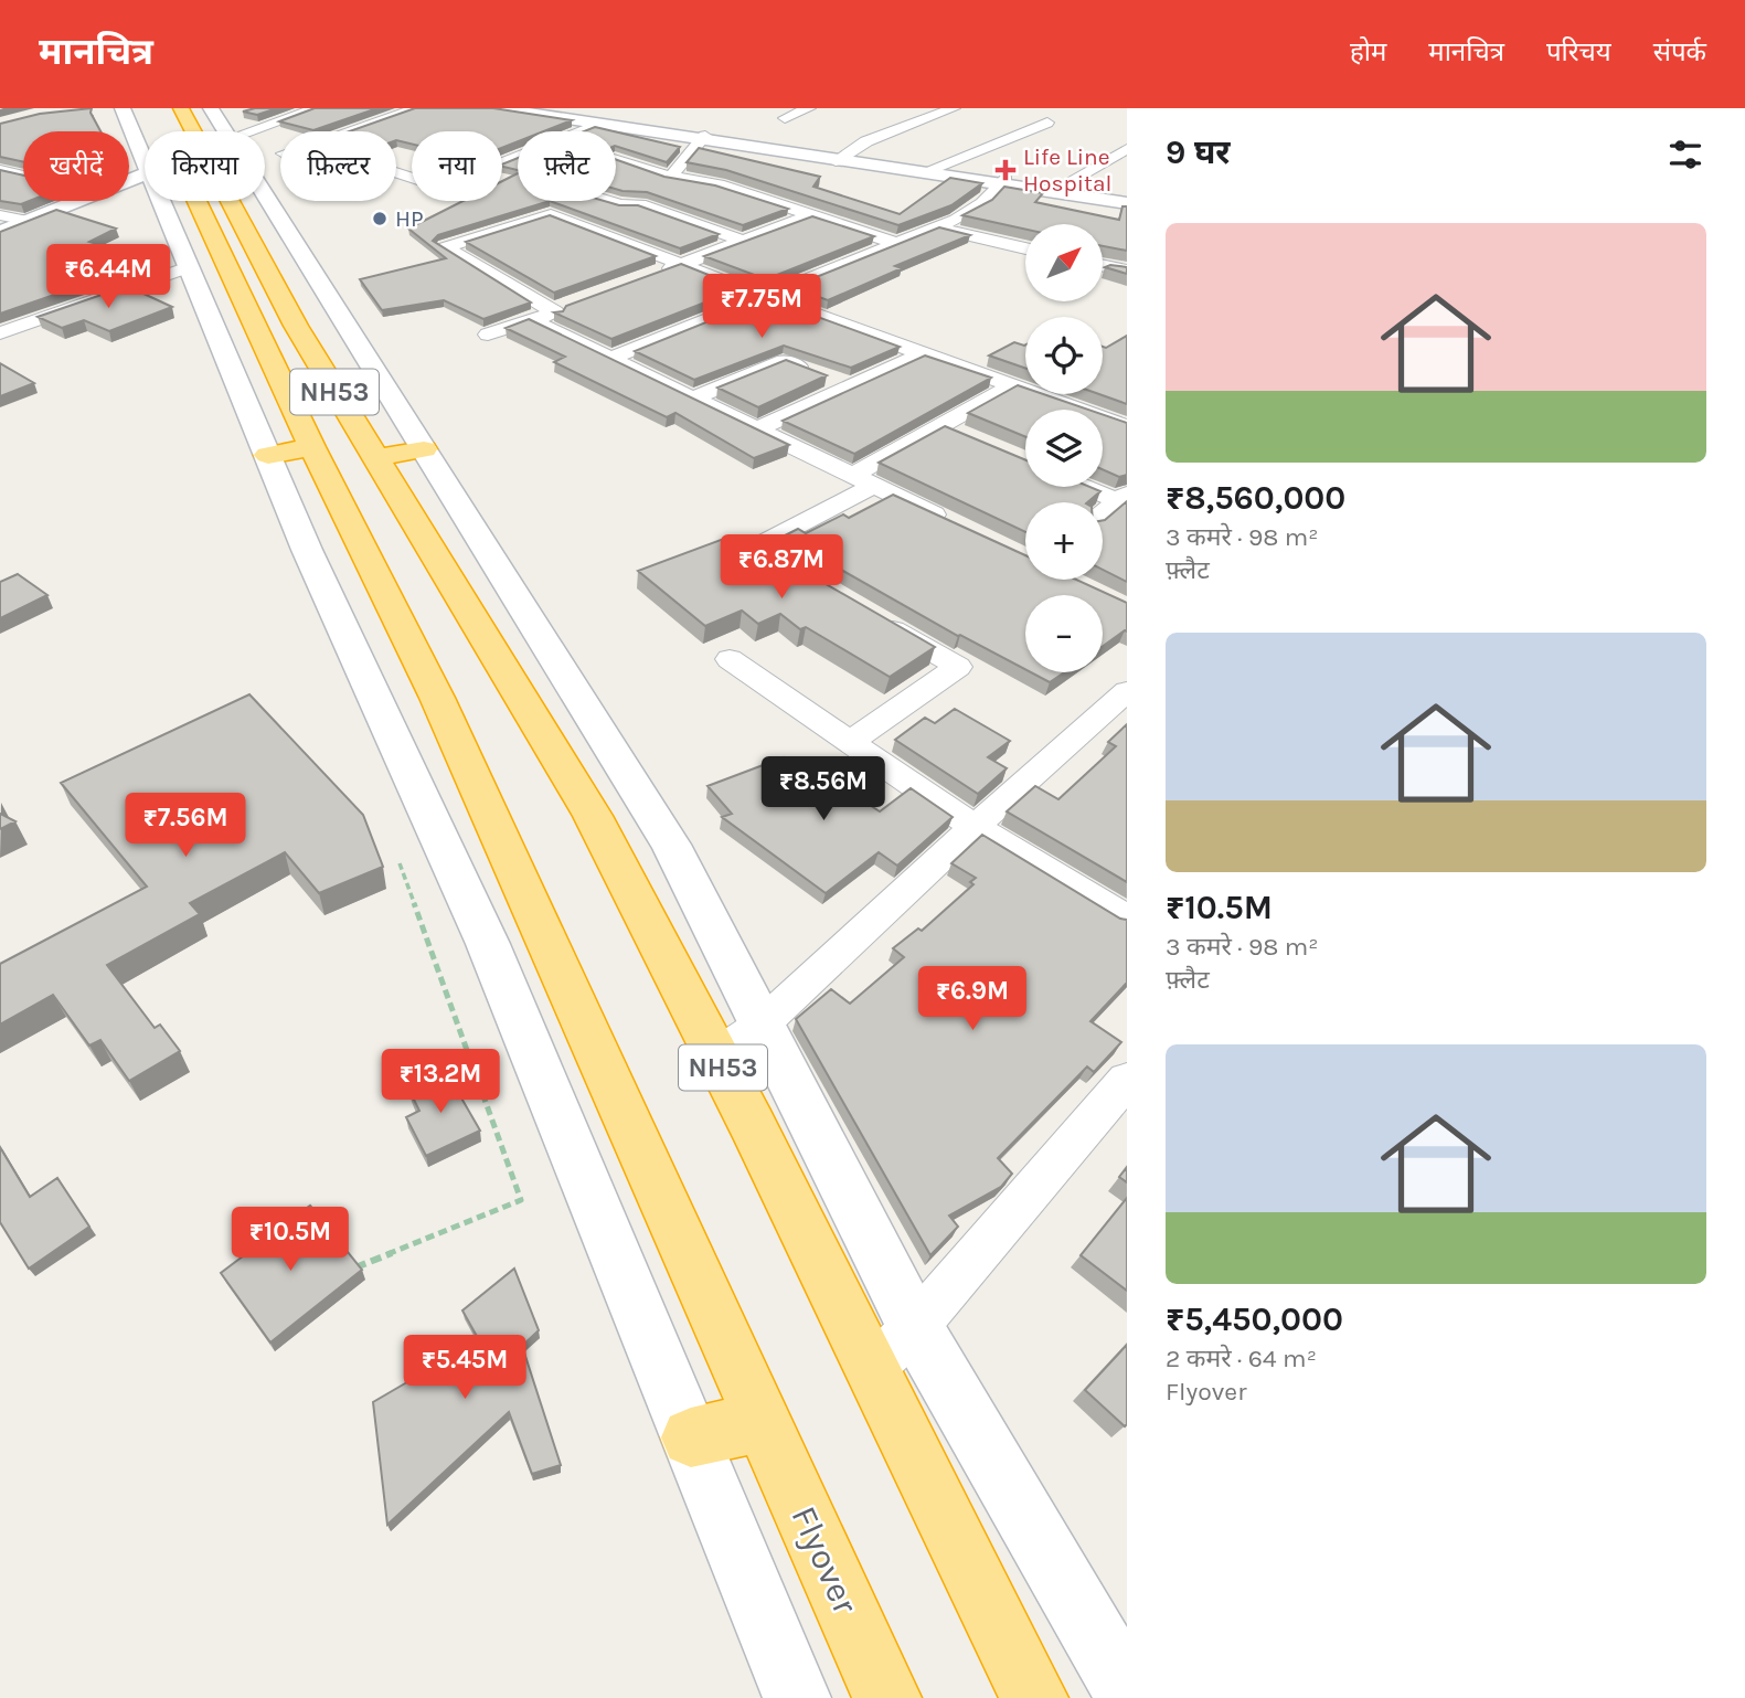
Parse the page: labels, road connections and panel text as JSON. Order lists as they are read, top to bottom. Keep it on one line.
{"streets":{"highway":["NH53","Flyover"]},"crossings":[["NH53","Flyover"]],"places":{"health":["Life Line Hospital"],"other":["HP"]},"north":"top right","page":{"header":"मानचित्र","nav":["होम","मानचित्र","परिचय","संपर्क"],"heading":"9 घर","chip":["खरीदें","किराया","फ़िल्टर","नया","फ़्लैट"],"list":[{"name":"₹8,560,000","note":"3 कमरे · 98 m² · फ़्लैट"},{"name":"₹10.5M","note":"3 कमरे · 98 m² · फ़्लैट"},{"name":"₹5,450,000","note":"2 कमरे · 64 m² · Flyover"}],"map_buttons":["+","−"],"price":["₹6.44M","₹7.75M","₹6.87M","₹8.56M","₹7.56M","₹6.9M","₹13.2M","₹10.5M","₹5.45M"]}}
